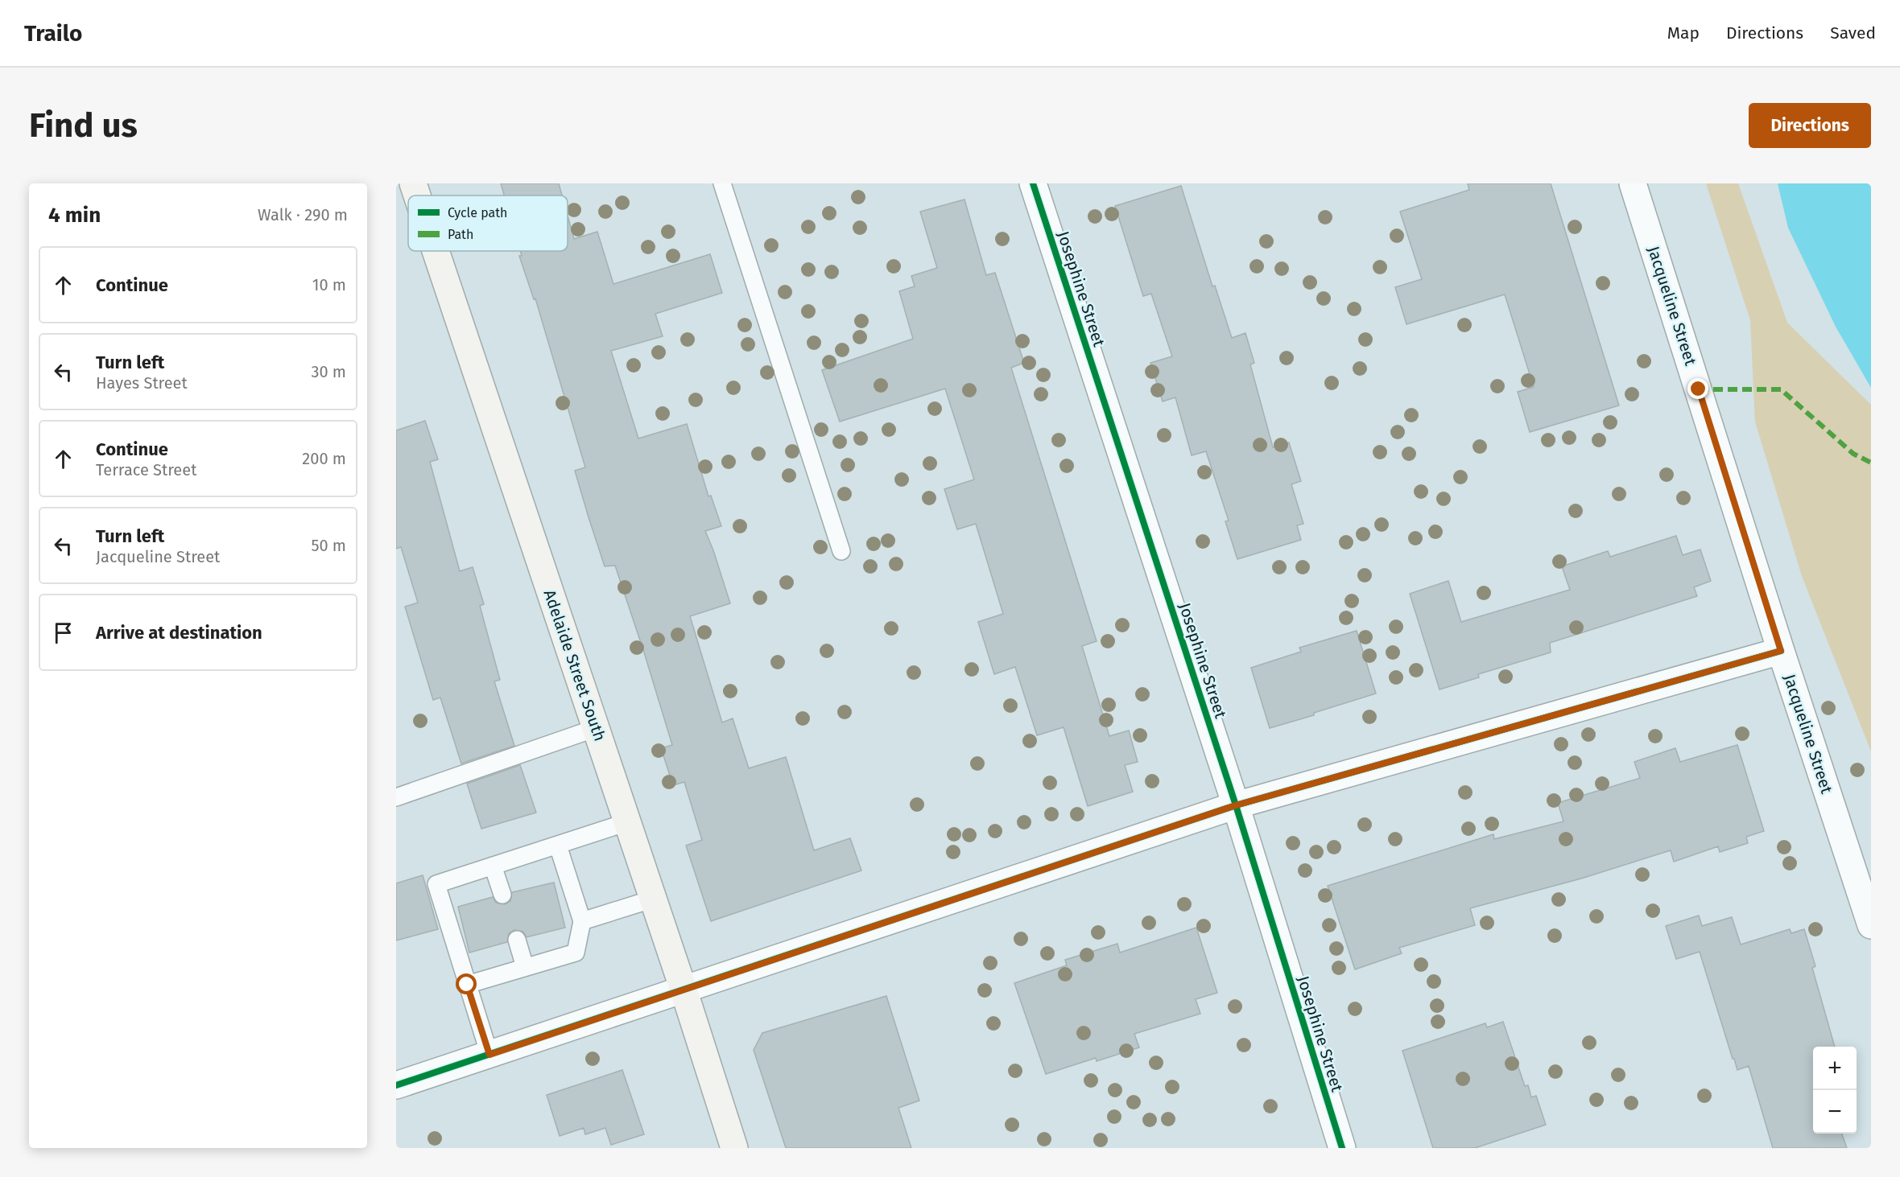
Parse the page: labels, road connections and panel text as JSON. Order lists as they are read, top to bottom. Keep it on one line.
{"streets":{"main road":["Adelaide Street South"],"street":["Josephine Street","Jacqueline Street"]},"legend":["Cycle path","Path"],"page":{"header":"Trailo","nav":["Map","Directions","Saved"],"buttons":"Directions","title":"Find us","heading":["4 min","Walk · 290 m"],"list":[["Continue","10 m"],["Turn left","Hayes Street","30 m"],["Continue","Terrace Street","200 m"],["Turn left","Jacqueline Street","50 m"],"Arrive at destination"],"map_buttons":["+","−"]}}
